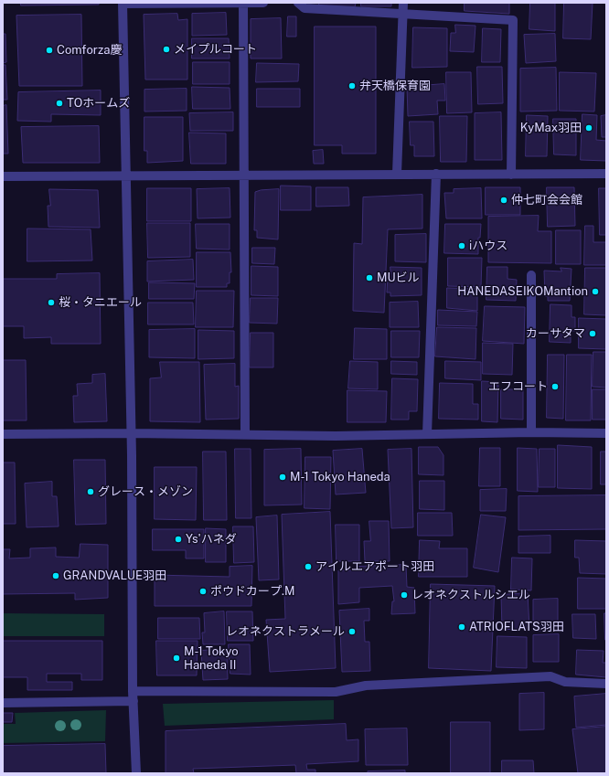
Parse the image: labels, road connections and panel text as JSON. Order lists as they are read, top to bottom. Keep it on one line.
{"places":["メイプルコート","Comforza慶","弁天橋保育園","TOホームズ","KyMax羽田","仲七町会会館","iハウス","MUビル","HANEDASEIKOMantion","桜・タニエール","カーサタマ","エフコート","M-1 Tokyo Haneda","グレース・メゾン","Ys'ハネダ","アイルエアポート羽田","GRANDVALUE羽田","ポウドカープ.M","レオネクストルシエル","ATRIOFLATS羽田","レオネクストラメール","M-1 Tokyo Haneda II"]}
